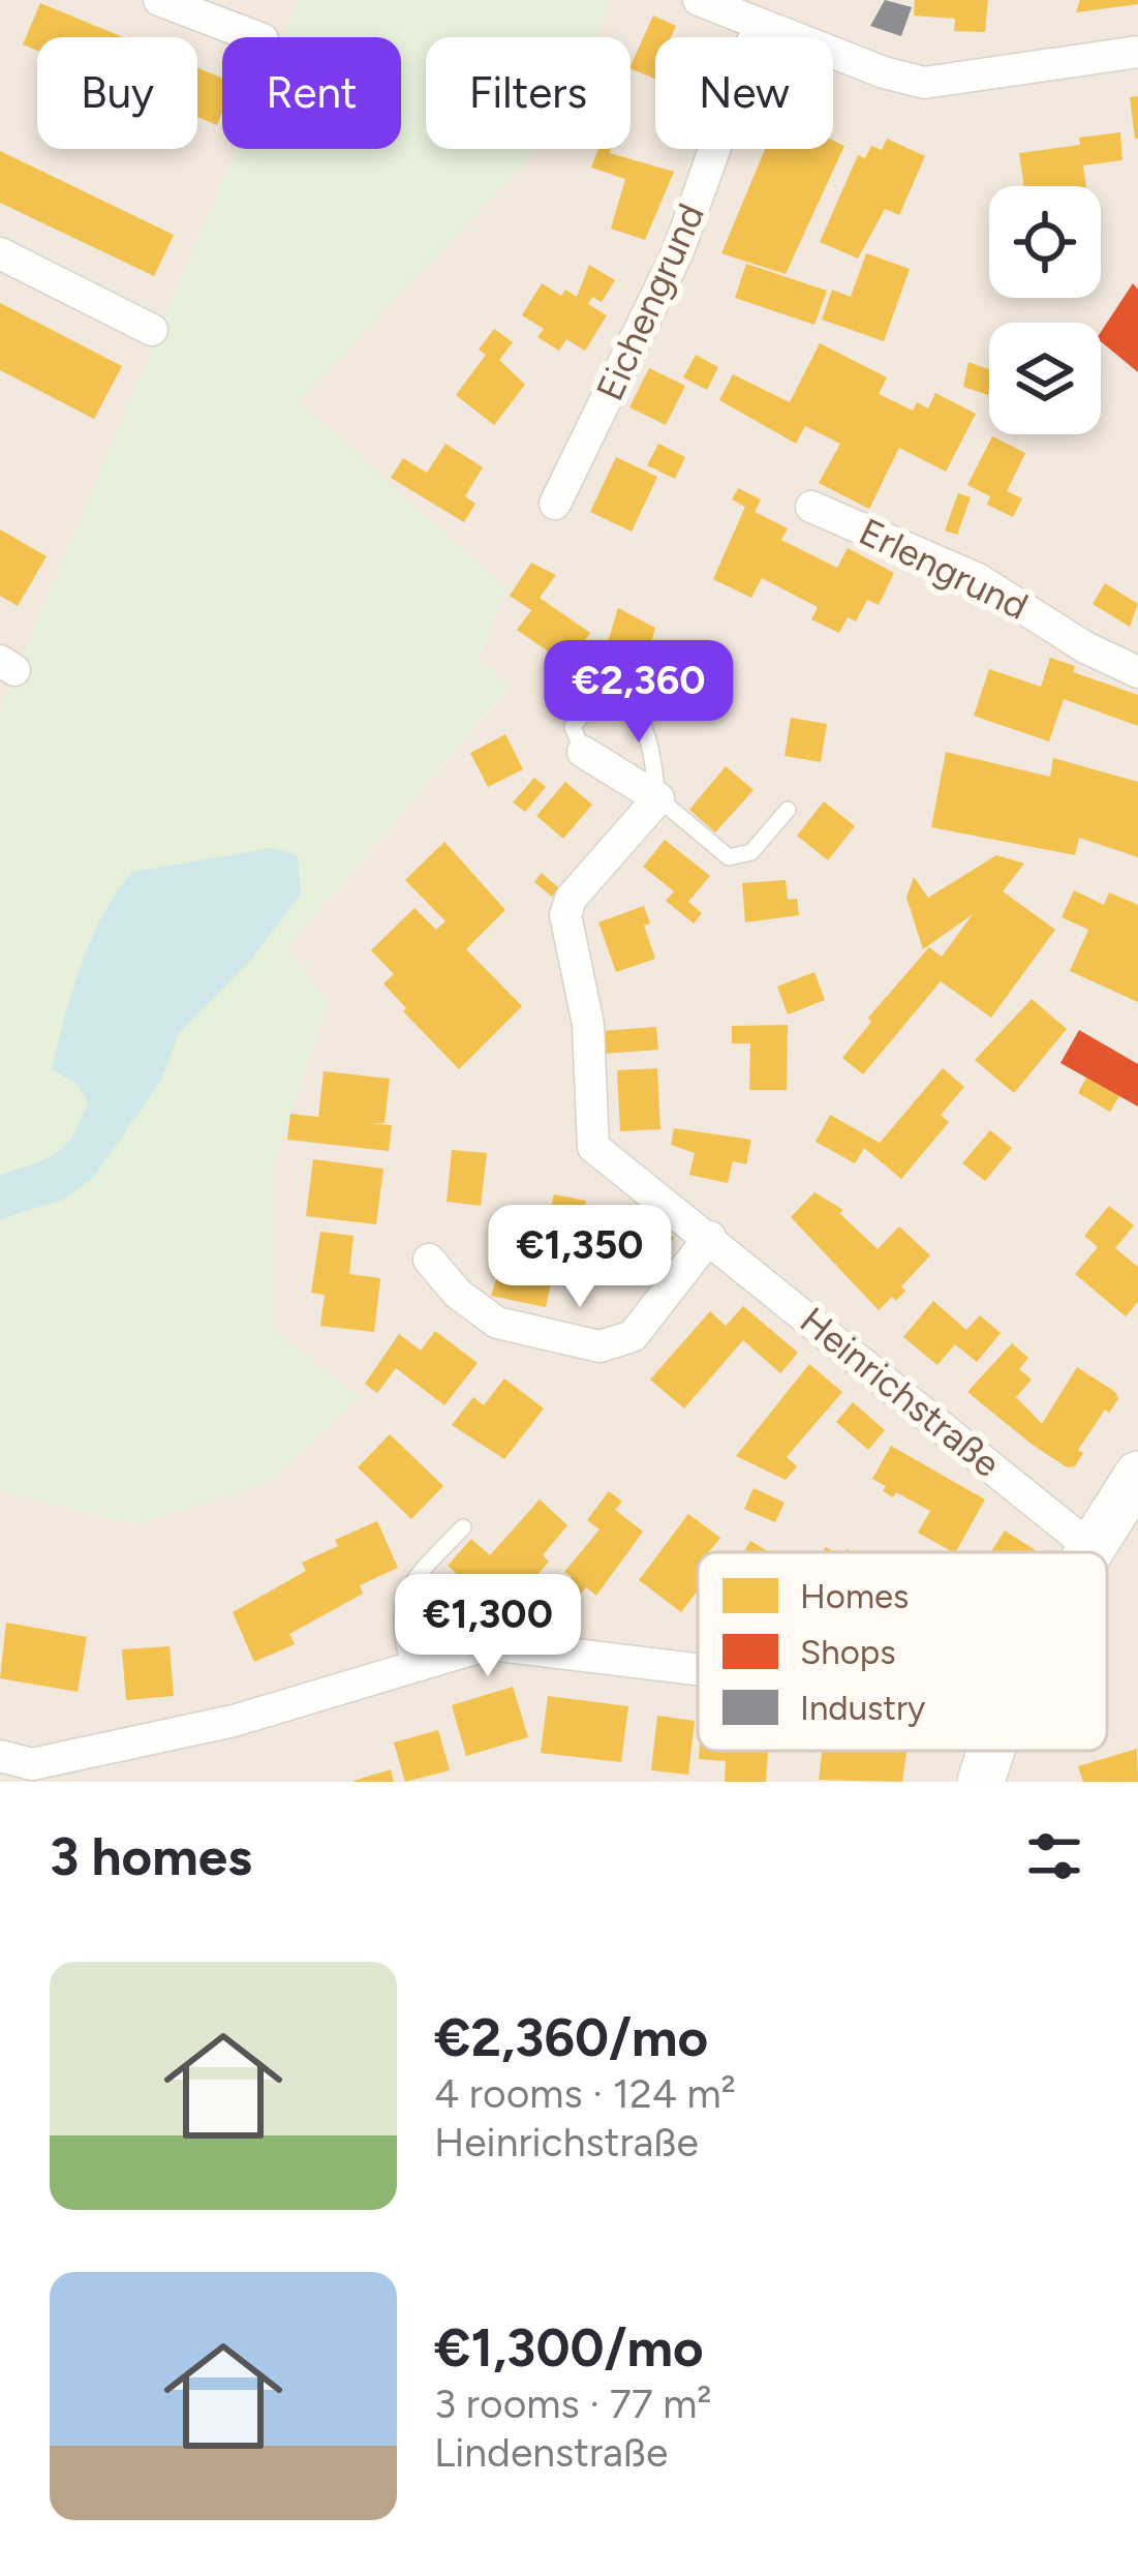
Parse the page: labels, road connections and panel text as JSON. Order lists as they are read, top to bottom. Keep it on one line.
{"streets":{"street":["Eichengrund","Erlengrund","Heinrichstraße"]},"legend":["Homes","Shops","Industry"],"page":{"chip":["Buy","Rent","Filters","New"],"price":["€2,360","€1,350","€1,300"],"heading":"3 homes","list":[{"name":"€2,360/mo","note":"4 rooms · 124 m² · Heinrichstraße"},{"name":"€1,300/mo","note":"3 rooms · 77 m² · Lindenstraße"}]}}
